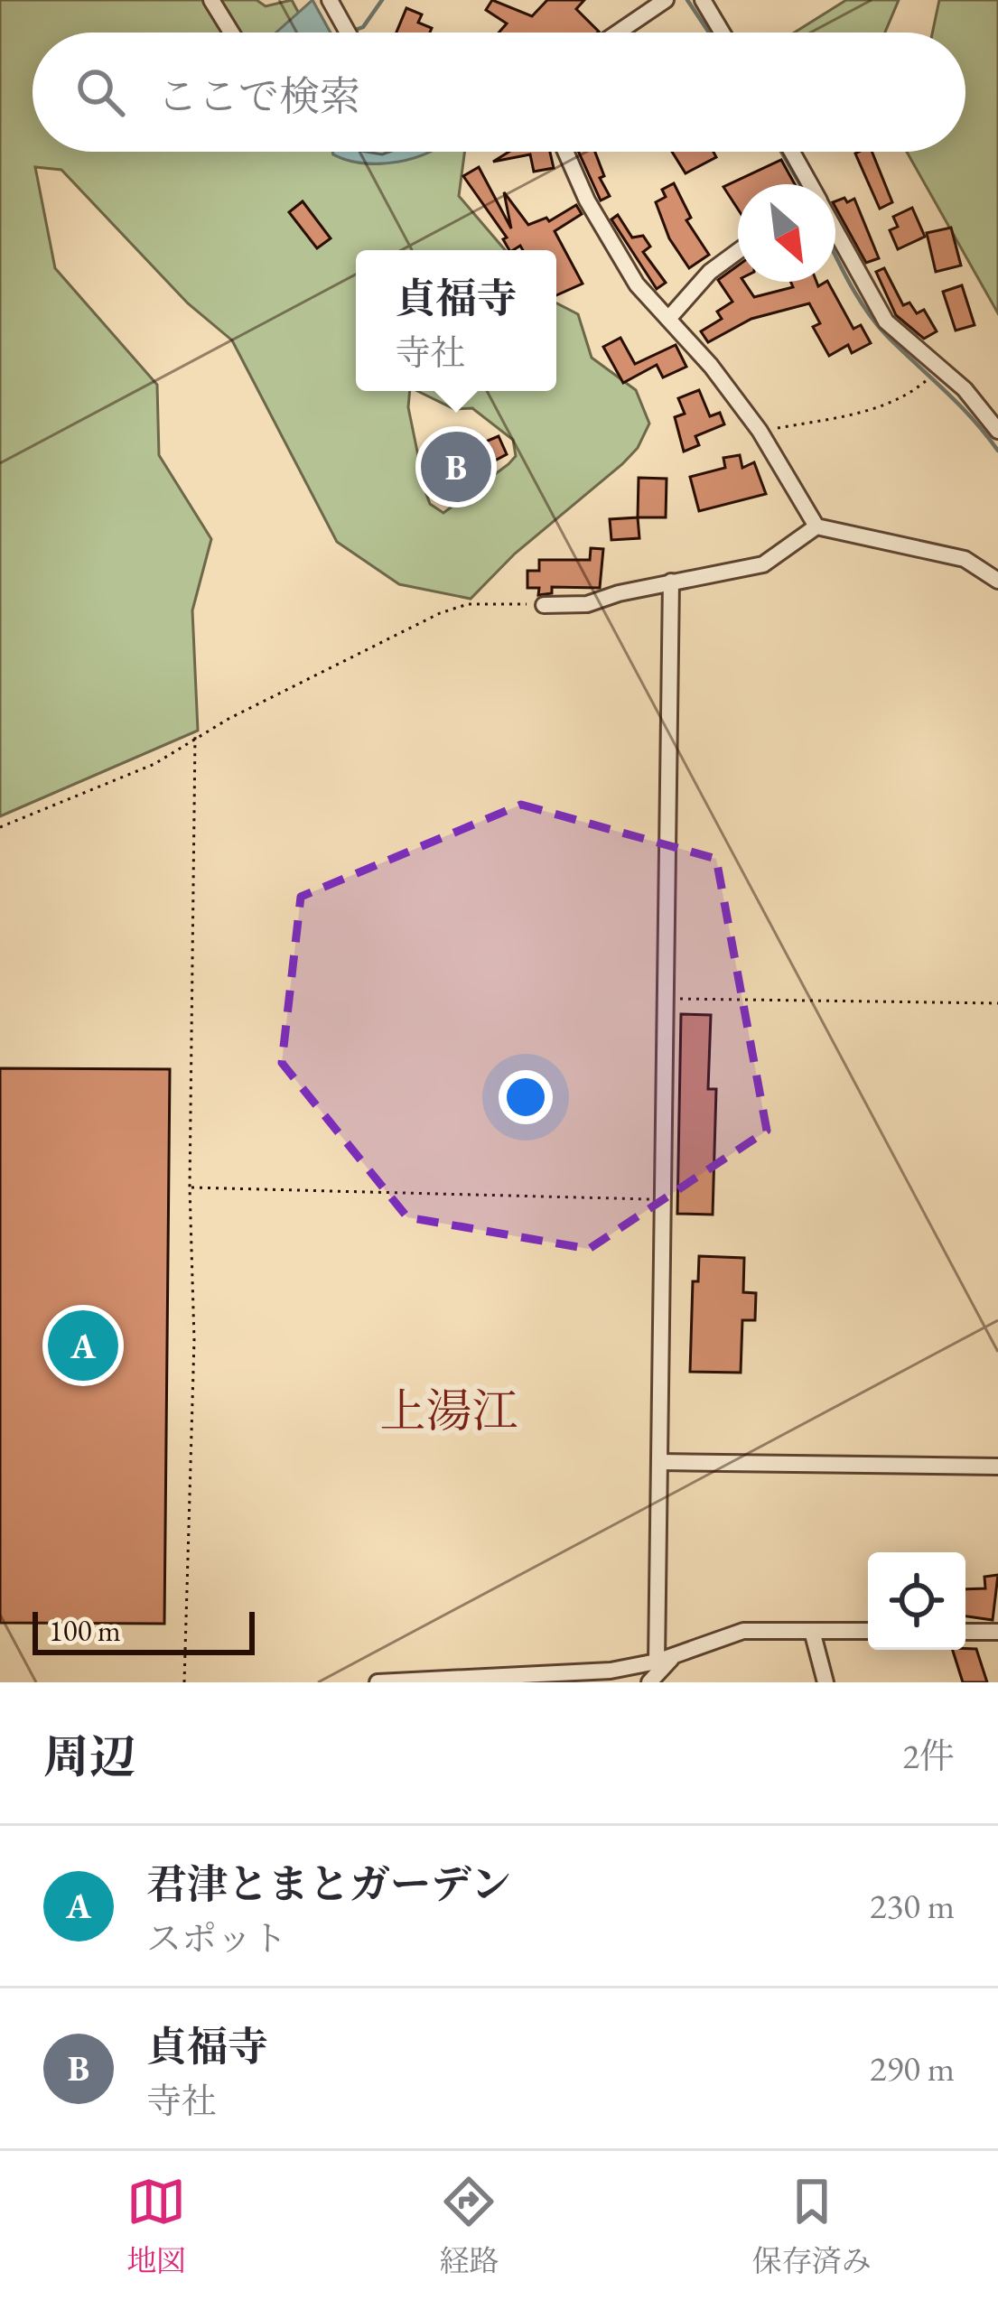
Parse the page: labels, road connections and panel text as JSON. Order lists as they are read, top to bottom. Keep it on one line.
{"districts":["上湯江"],"scale_bar":"100 m","north":"bottom right","page":{"search":"ここで検索","popup":["貞福寺","寺社"],"pins":["B","A"],"scale":"100 m","heading":["周辺","2件"],"list":[{"mark":"A","name":"君津とまとガーデン","note":"スポット","value":"230 m"},{"mark":"B","name":"貞福寺","note":"寺社","value":"290 m"}],"nav":["地図","経路","保存済み"]}}
